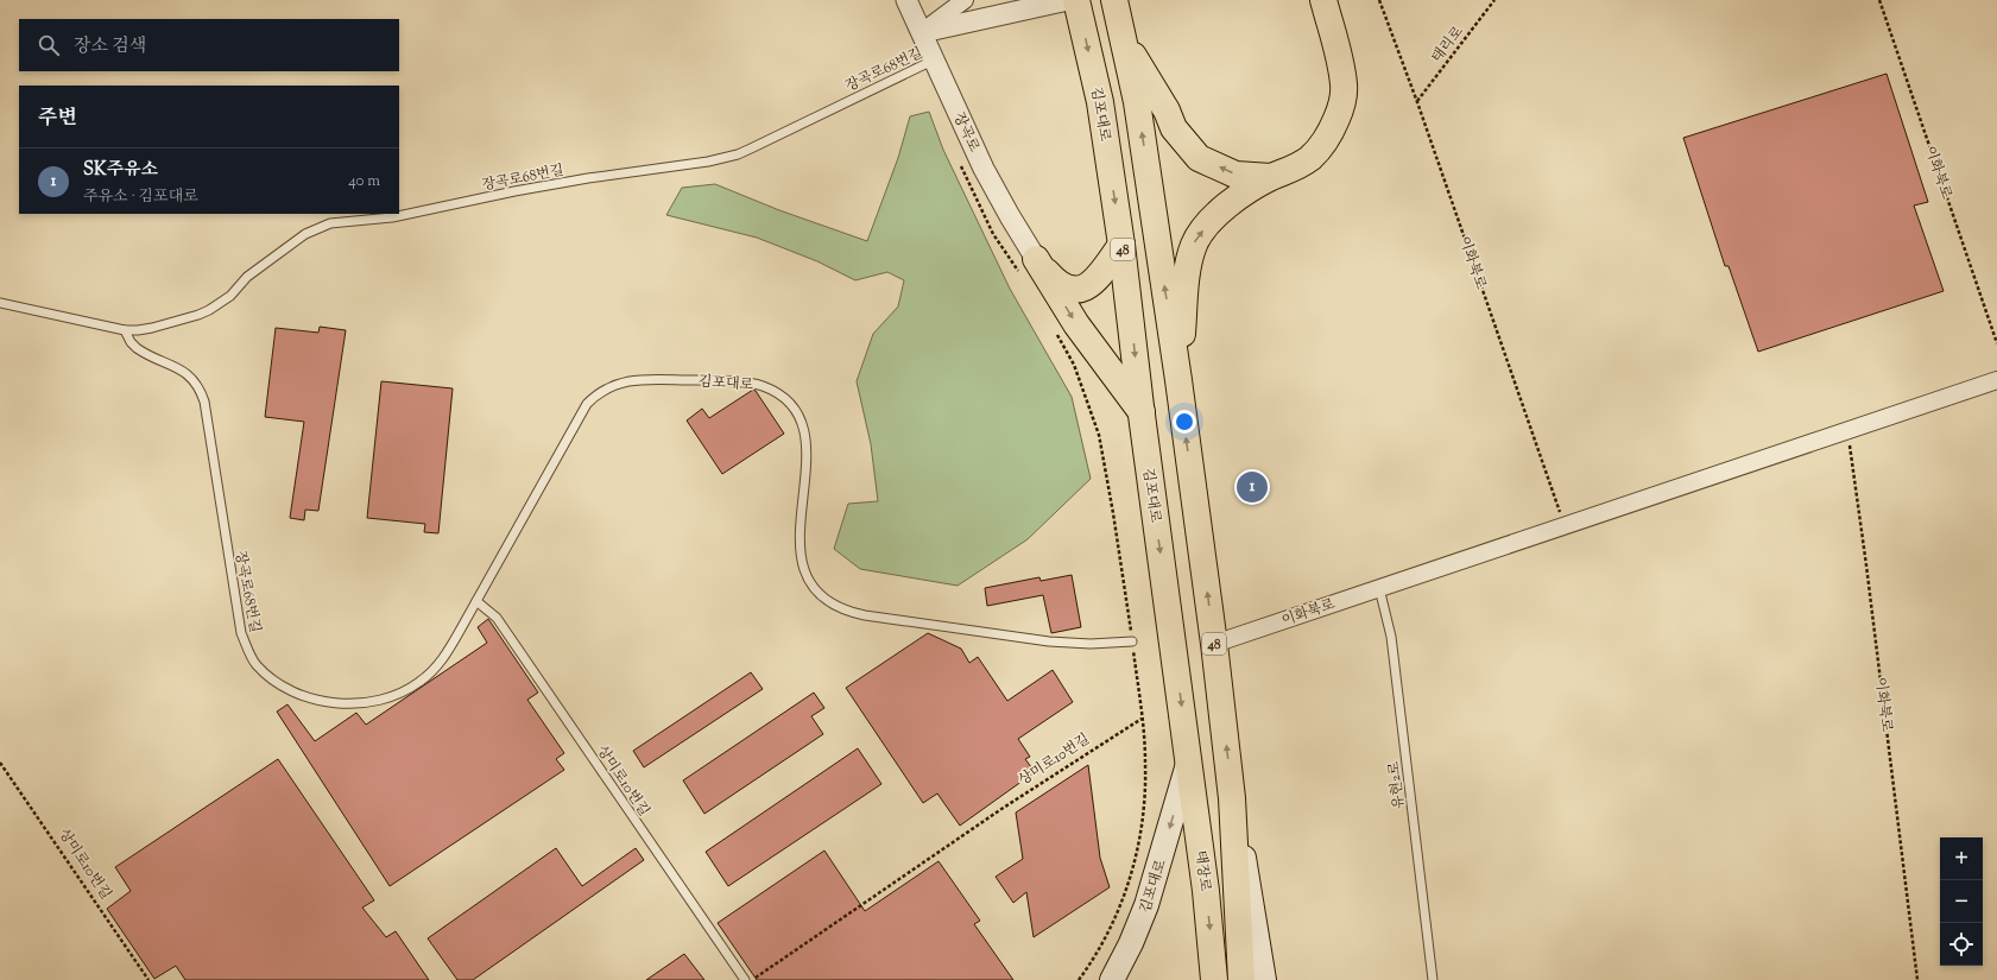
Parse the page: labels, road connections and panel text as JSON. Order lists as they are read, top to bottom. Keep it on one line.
{"streets":{"main road":["김포대로","48","태장로"],"street":["장곡로","이화북로"],"lane":["장곡로68번길","상미로10번길","유현2로"],"path":["태리로"]},"crossings":[["태리로","이화북로"],["장곡로68번길","김포대로"],["장곡로68번길","장곡로"],["장곡로68번길","상미로10번길"],["김포대로","태장로"],["이화북로","48"],["이화북로","유현2로"]],"page":{"search":"장소 검색","heading":"주변","list":[{"mark":"1","name":"SK주유소","note":"주유소 · 김포대로","value":"40 m"}],"pins":"1","map_buttons":["+","−"]}}
